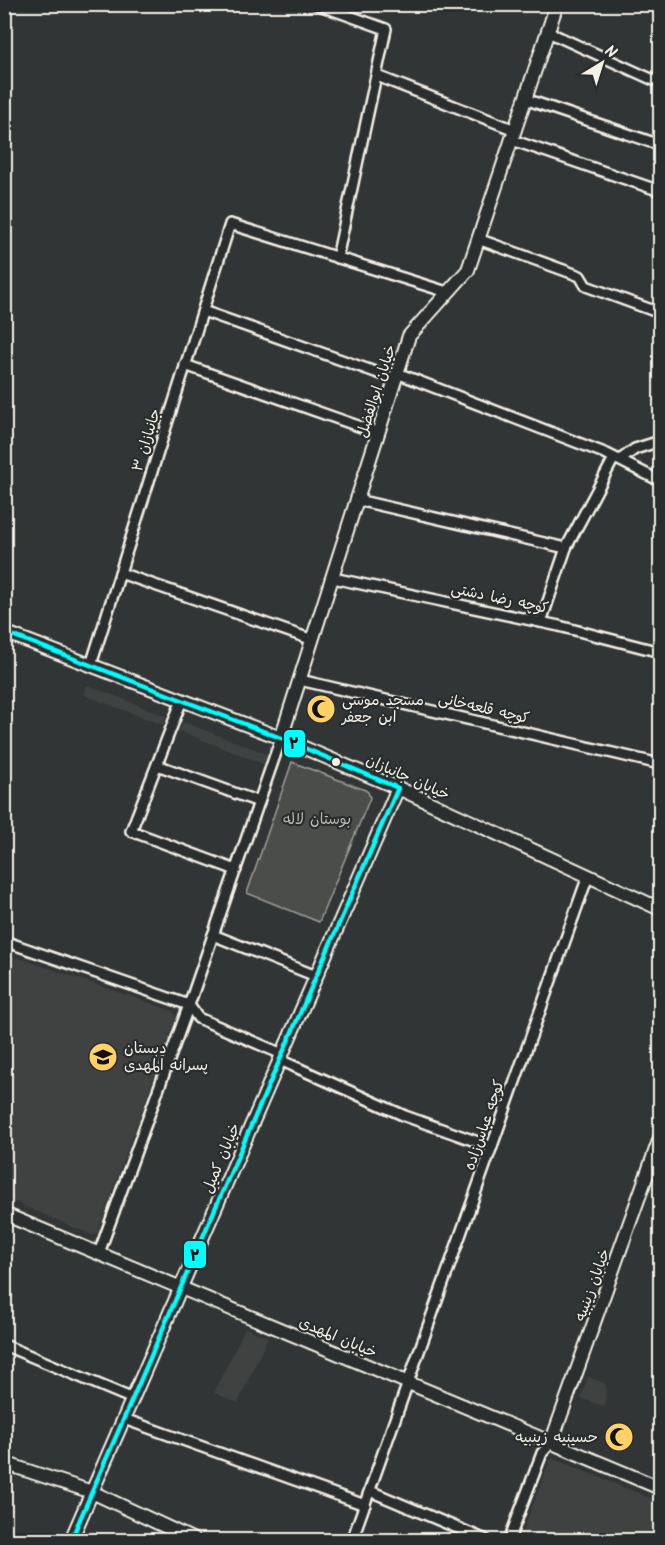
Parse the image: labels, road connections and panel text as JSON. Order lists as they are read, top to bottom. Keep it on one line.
{"streets":{"street":["خیابان ابوالفضل","جانبازان ۳","کوچه رضا دشتی","کوچه قلعه‌خانی","خیابان جانبازان","کوچه عباس‌زاده","خیابان کمیل","خیابان زینبیه","خیابان المهدی"]},"crossings":[["خیابان ابوالفضل","کوچه رضا دشتی"],["خیابان ابوالفضل","کوچه قلعه‌خانی"],["خیابان ابوالفضل","خیابان جانبازان"],["جانبازان ۳","خیابان جانبازان"],["خیابان جانبازان","کوچه عباس‌زاده"],["خیابان جانبازان","خیابان کمیل"],["کوچه عباس‌زاده","خیابان المهدی"],["خیابان کمیل","خیابان المهدی"],["خیابان زینبیه","خیابان المهدی"]],"parks":["بوستان لاله"],"places":{"mosque":["مسجد موسی ابن جعفر","حسینیه زینبیه"],"school or university":["دبستان پسرانه المهدی"]},"lines":["transit line ۲"],"north":"top right"}
